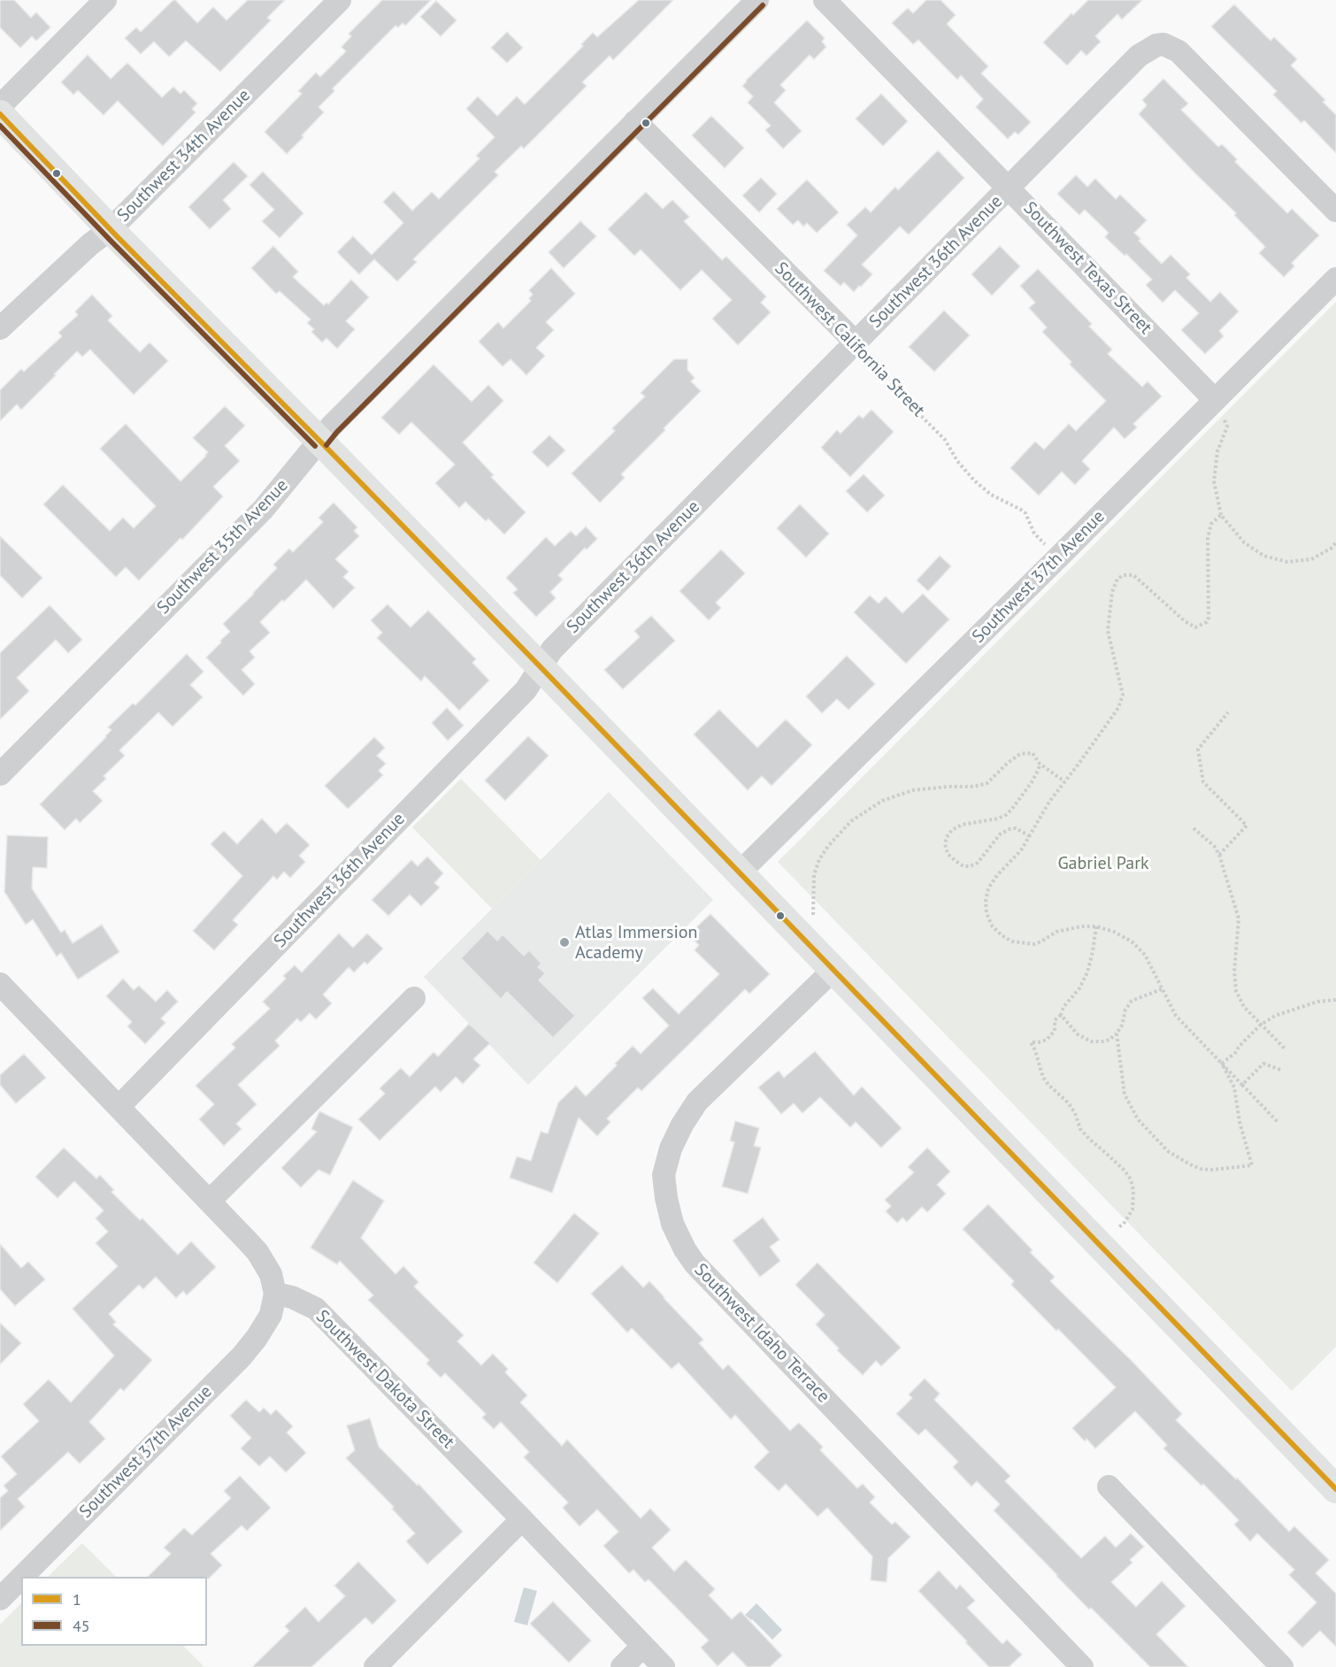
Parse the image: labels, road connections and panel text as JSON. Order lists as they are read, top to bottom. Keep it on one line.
{"streets":{"street":["Southwest 34th Avenue","Southwest 36th Avenue","Southwest Texas Street","Southwest California Street","Southwest 35th Avenue","Southwest 37th Avenue","Southwest Idaho Terrace","Southwest Dakota Street"]},"crossings":[["Southwest 36th Avenue","Southwest Texas Street"],["Southwest 36th Avenue","Southwest California Street"],["Southwest Texas Street","Southwest 37th Avenue"],["Southwest California Street","Southwest 35th Avenue"],["Southwest California Street","Southwest 37th Avenue"],["Southwest 37th Avenue","Southwest Dakota Street"]],"parks":["Gabriel Park"],"places":["Atlas Immersion Academy"],"lines":["transit line 45","transit line 1"],"legend":["1","45"]}
